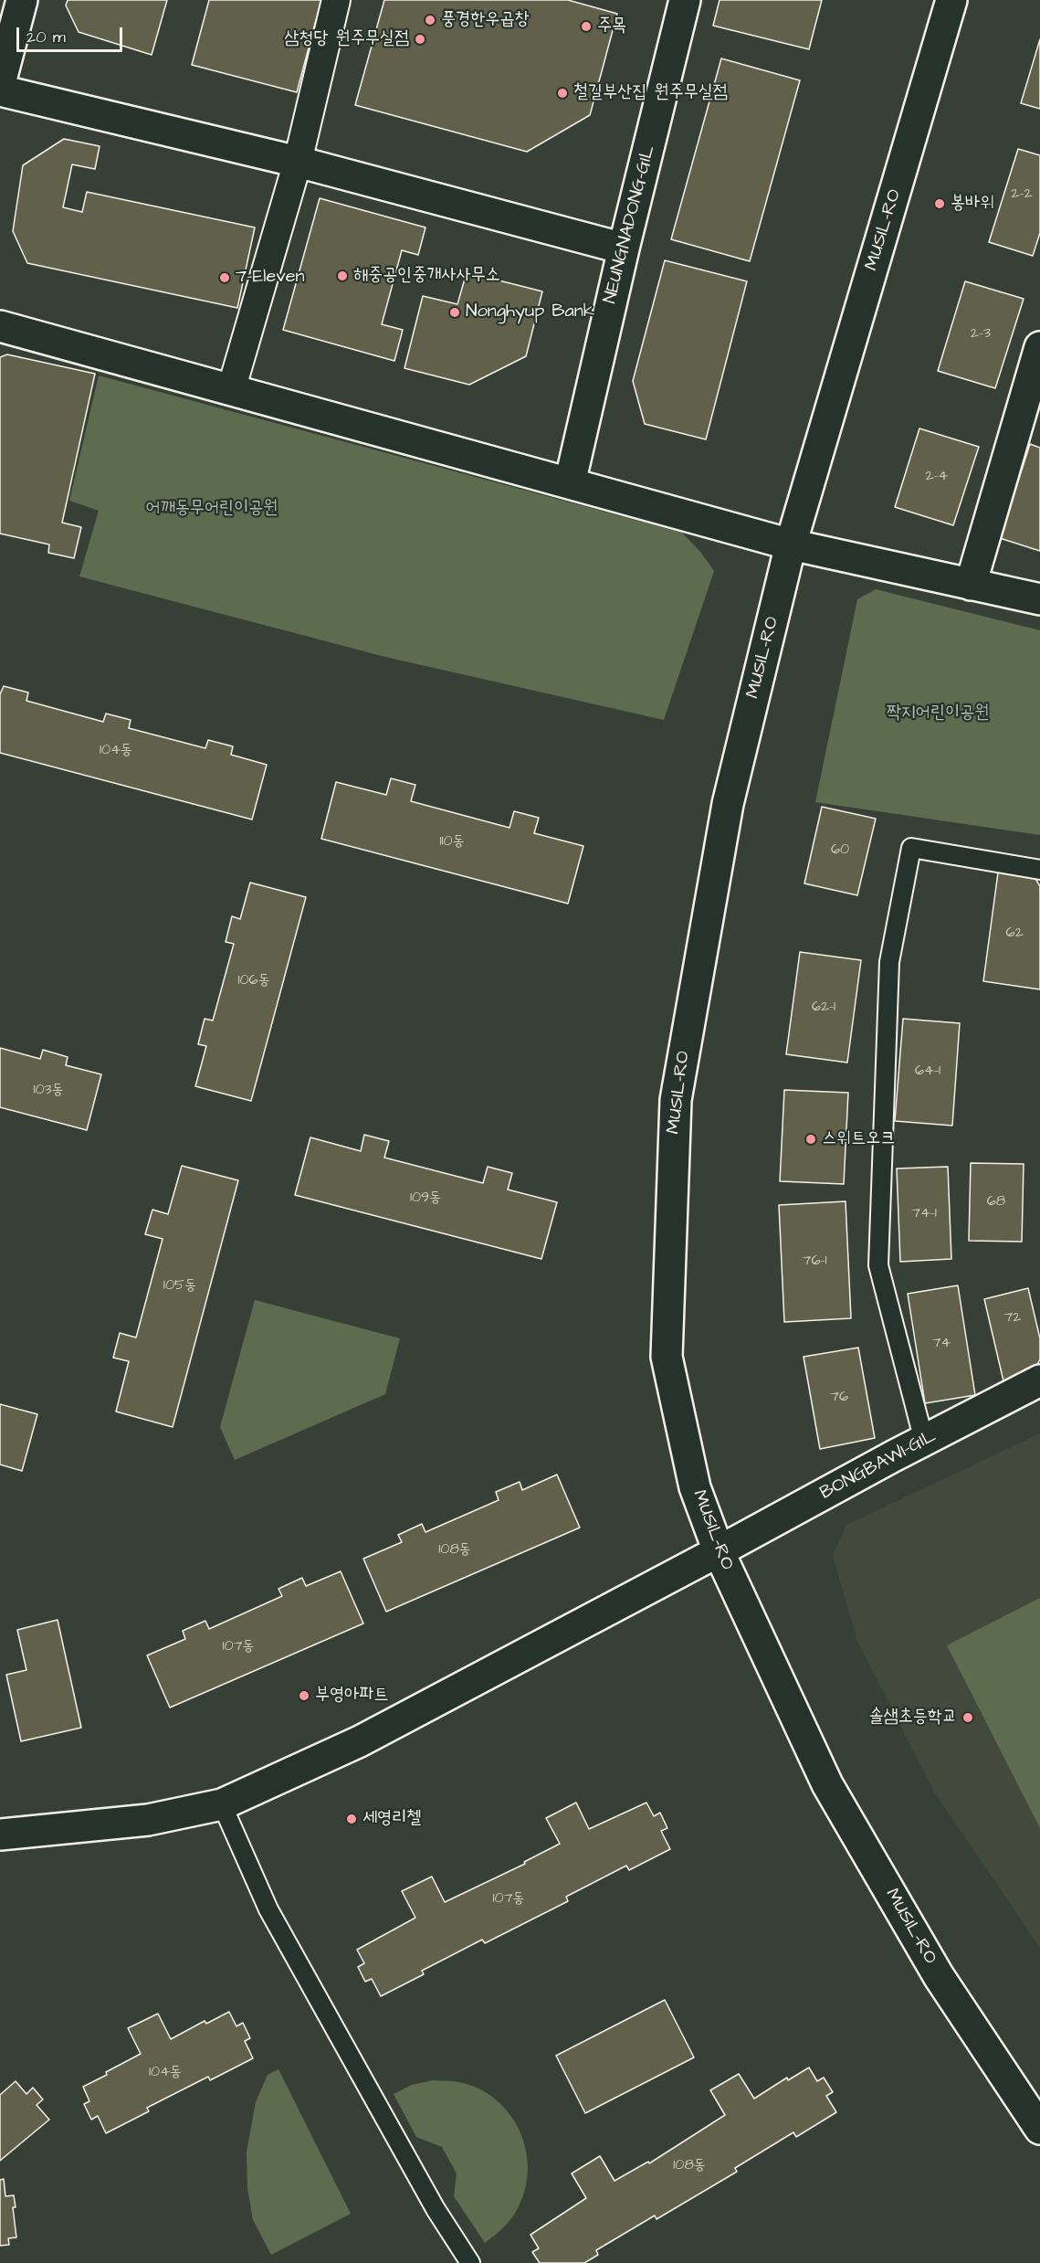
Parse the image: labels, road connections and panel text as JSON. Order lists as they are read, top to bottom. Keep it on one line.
{"streets":{"street":["NEUNGNADONG-GIL","MUSIL-RO","BONGBAWI-GIL"]},"crossings":[["MUSIL-RO","BONGBAWI-GIL"]],"parks":["어깨동무어린이공원","짝지어린이공원"],"places":["풍경한우곱창","주목","삼청당 원주무실점","철길부산집 원주무실점","봉바위","해중공인중개사사무소","7-Eleven","Nonghyup Bank","스위트오크","부영아파트","솔샘초등학교","세영리첼"],"house_numbers":["2-2","2-3","2-4","104동","110동","60","62","106동","62-1","64-1","103동","109동","68","74-1","76-1","105동","72","74","76","108동","107동","107동","104동","108동"],"scale_bar":"20 m"}
